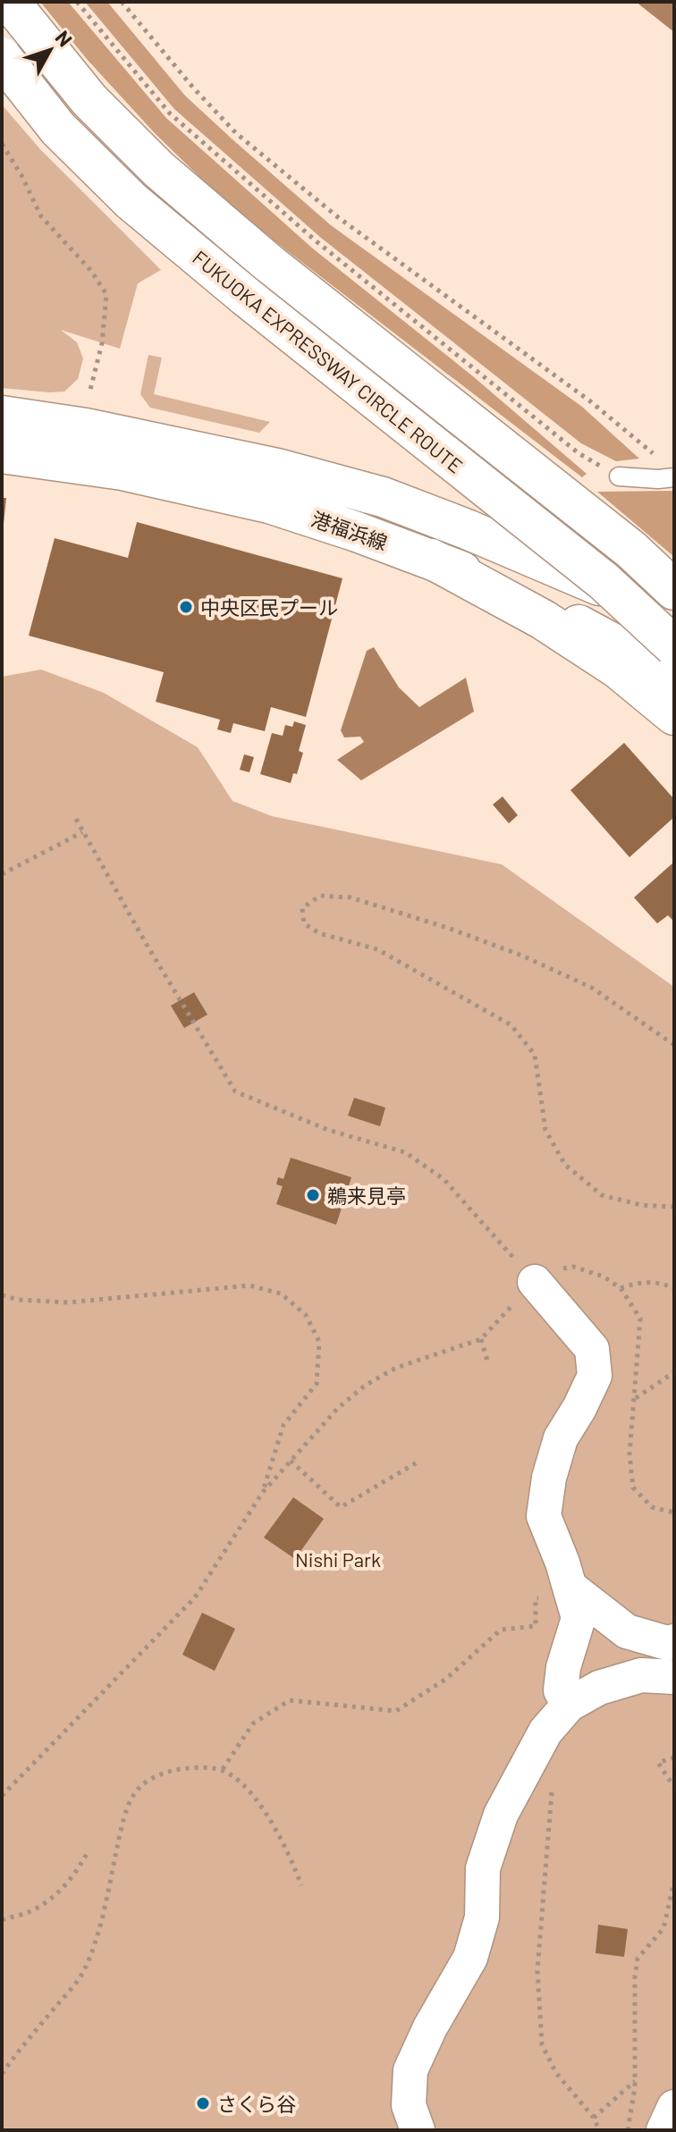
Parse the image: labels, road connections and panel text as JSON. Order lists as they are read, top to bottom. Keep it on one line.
{"streets":{"main road":["FUKUOKA EXPRESSWAY CIRCLE ROUTE","港福浜線"]},"parks":["Nishi Park"],"places":["中央区民プール","鵜来見亭","さくら谷"],"north":"top right"}
